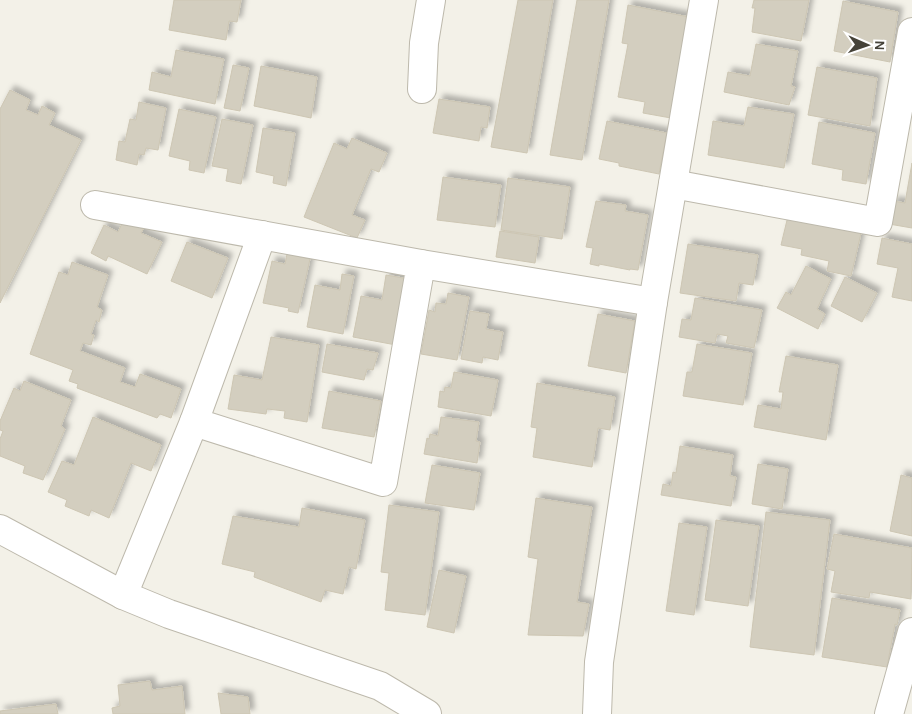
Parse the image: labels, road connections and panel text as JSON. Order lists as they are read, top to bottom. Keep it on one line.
{"north":"right"}
